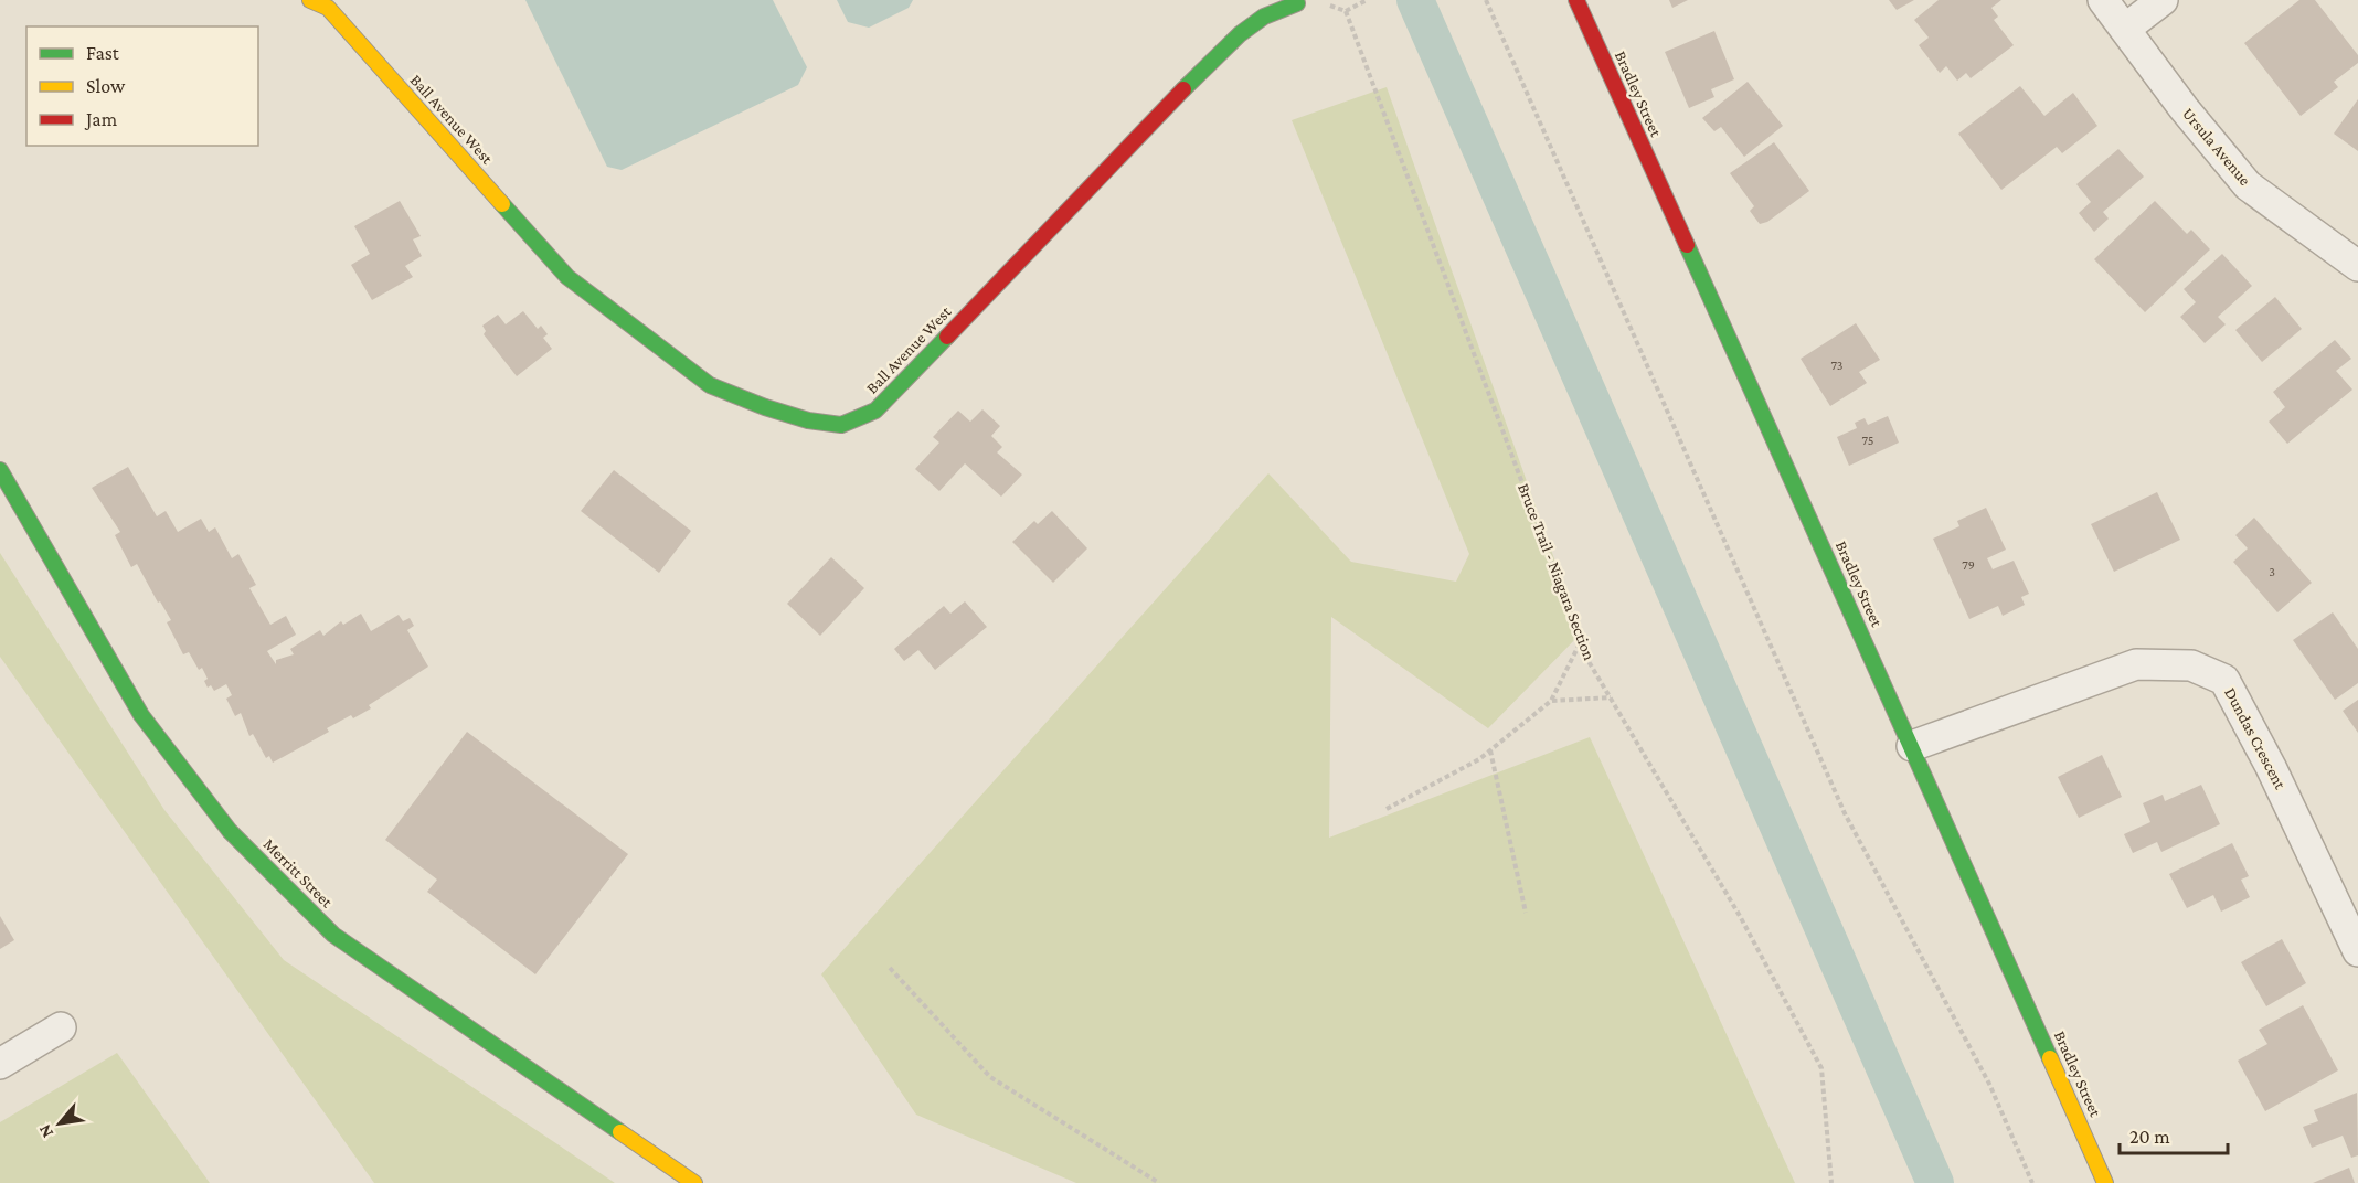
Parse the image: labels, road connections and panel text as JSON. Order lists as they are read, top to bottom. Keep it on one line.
{"streets":{"street":["Bradley Street","Ball Avenue West","Ursula Avenue","Dundas Crescent","Merritt Street"],"path":["Bruce Trail - Niagara Section"]},"crossings":[["Bradley Street","Dundas Crescent"]],"house_numbers":["73","75","79","3"],"legend":["Fast","Slow","Jam"],"scale_bar":"20 m","north":"bottom left"}
